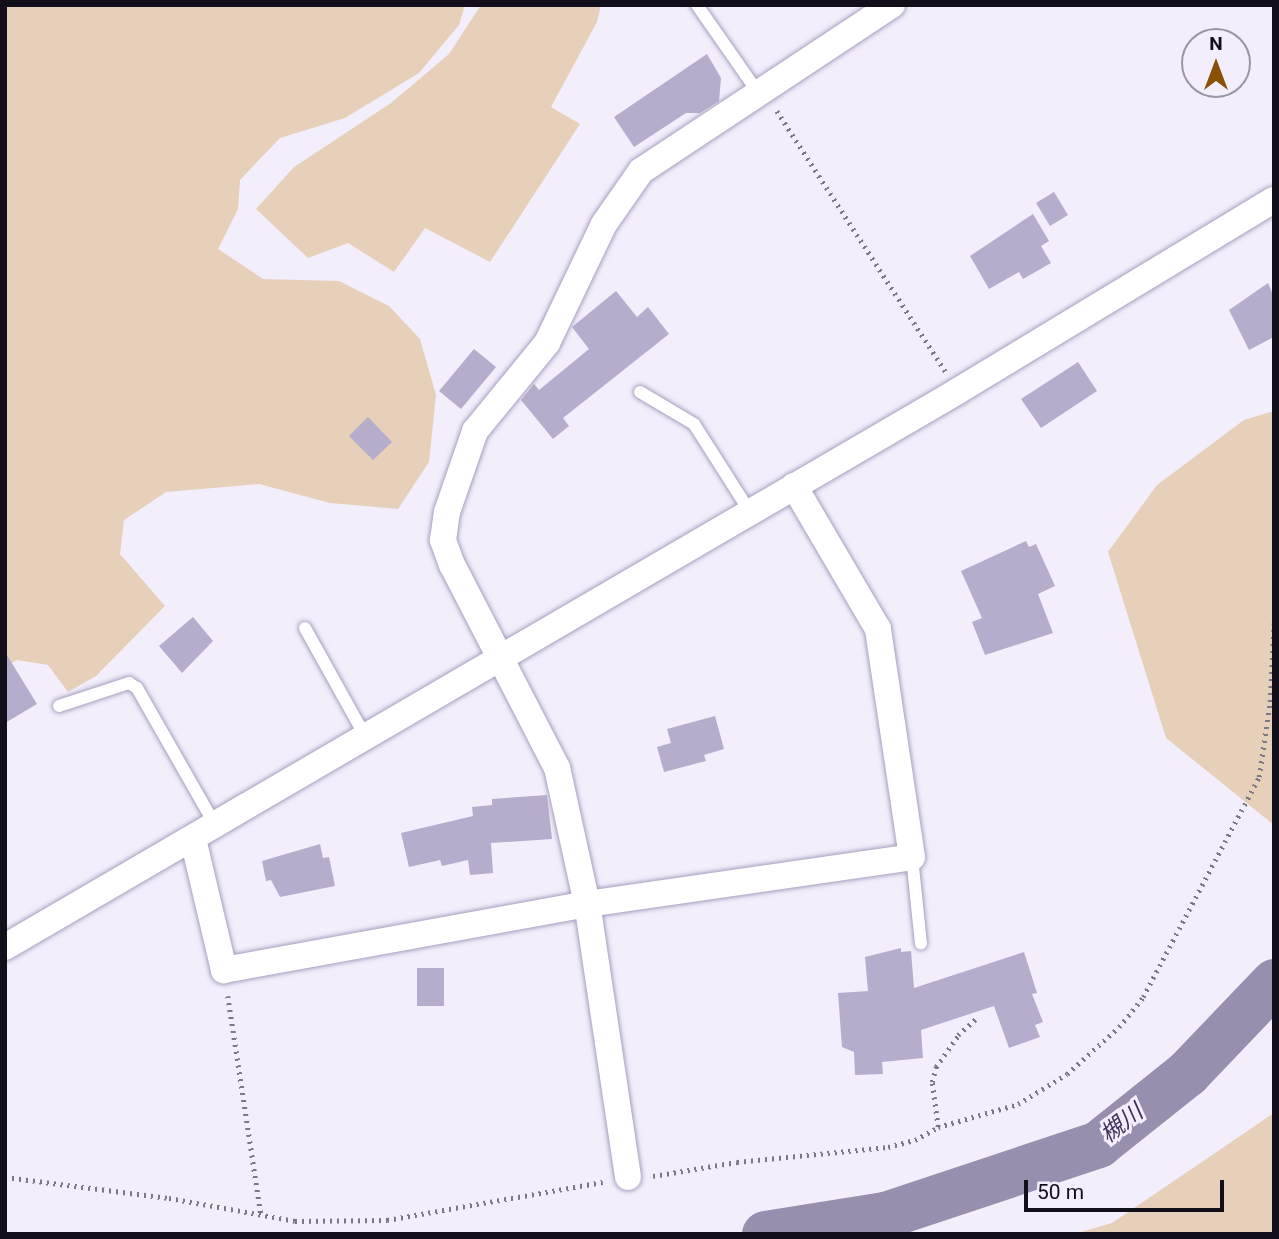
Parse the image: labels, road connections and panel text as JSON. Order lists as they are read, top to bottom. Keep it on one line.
{"water":["槻川"],"scale_bar":"50 m","north":"top"}
